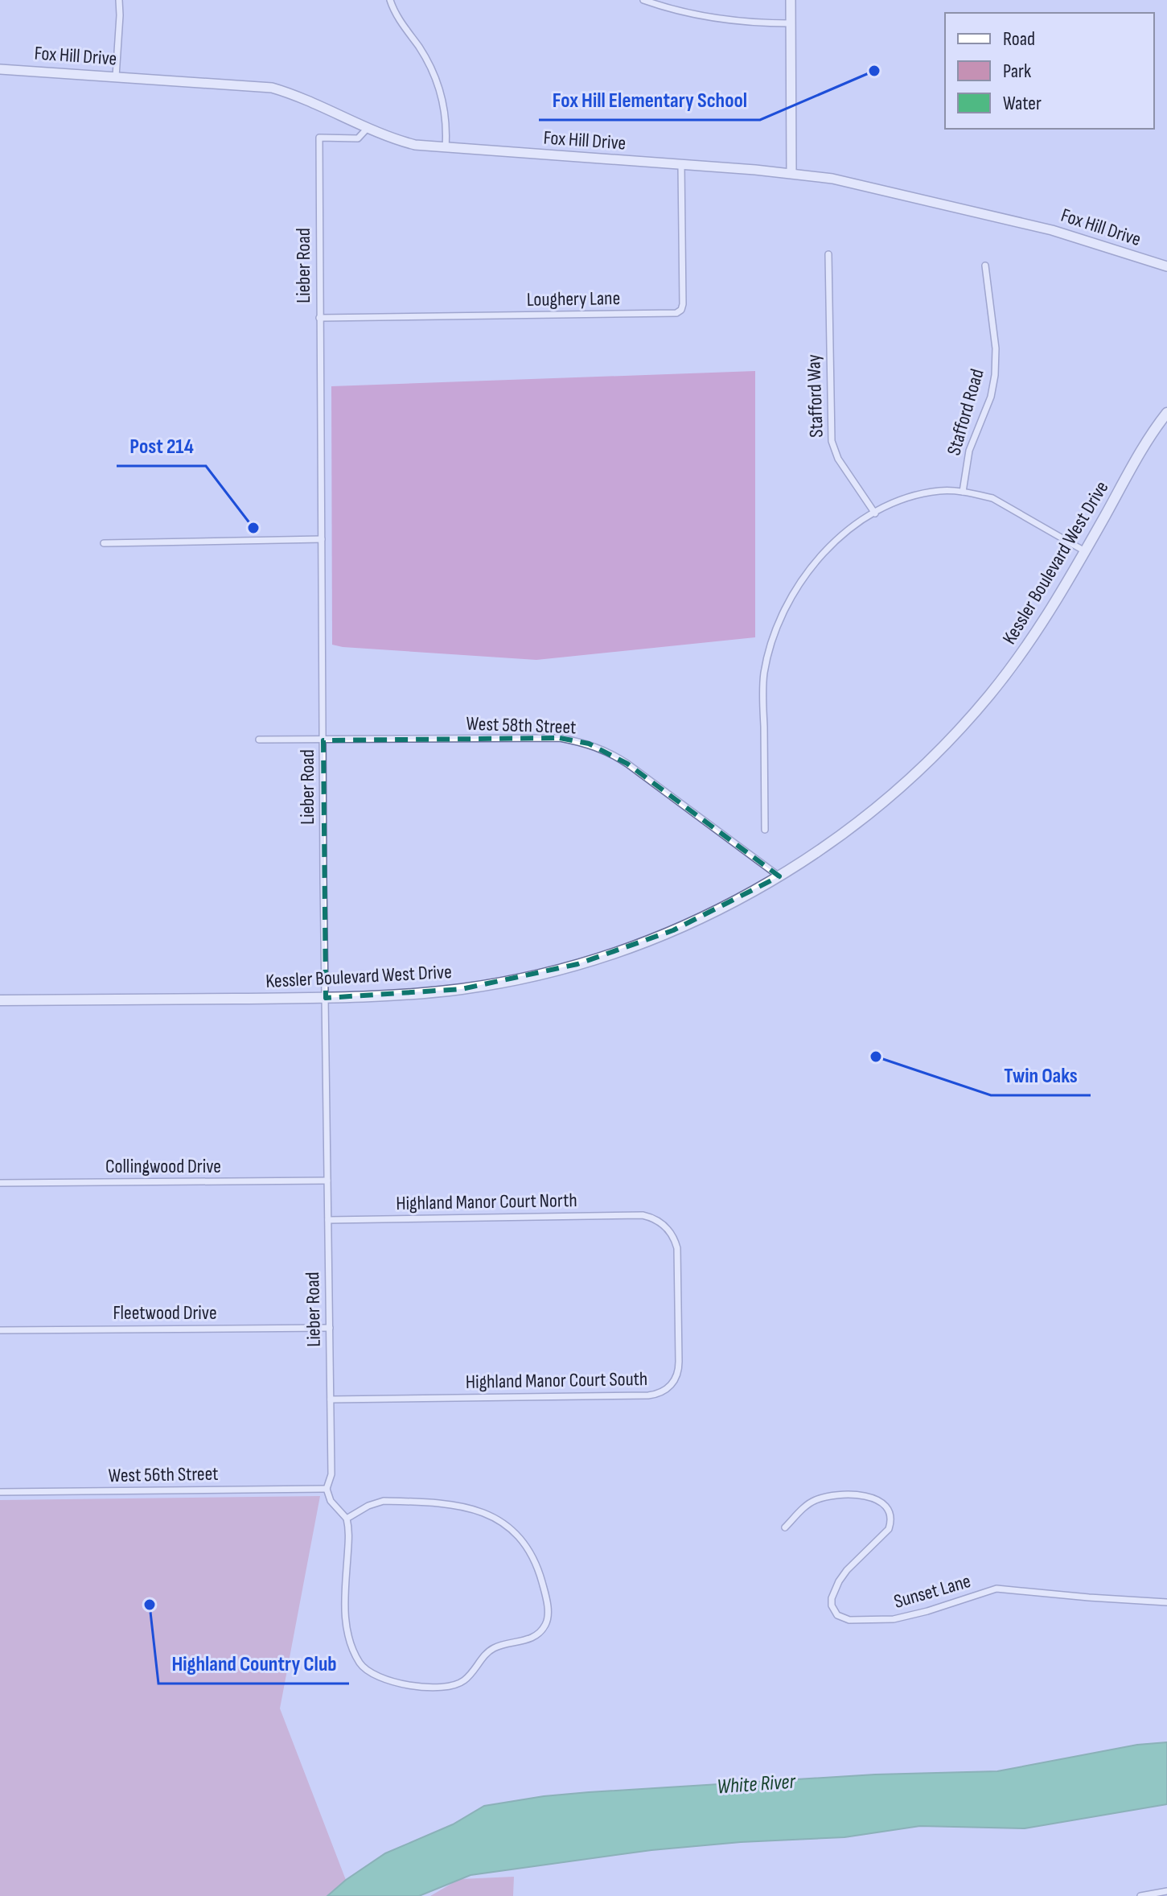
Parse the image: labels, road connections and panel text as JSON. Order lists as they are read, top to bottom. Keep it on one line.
{"streets":{"main road":["Kessler Boulevard West Drive"],"street":["Fox Hill Drive","Lieber Road","Loughery Lane","Stafford Way","Stafford Road","West 58th Street","Collingwood Drive","Highland Manor Court North","Fleetwood Drive","Highland Manor Court South","West 56th Street","Sunset Lane"]},"crossings":[["Fox Hill Drive","Lieber Road"],["Fox Hill Drive","Loughery Lane"],["Lieber Road","Loughery Lane"],["Lieber Road","Kessler Boulevard West Drive"],["Lieber Road","West 58th Street"],["Lieber Road","Collingwood Drive"],["Lieber Road","Highland Manor Court North"],["Lieber Road","Fleetwood Drive"],["Lieber Road","Highland Manor Court South"],["Lieber Road","West 56th Street"],["Kessler Boulevard West Drive","West 58th Street"],["Highland Manor Court North","Highland Manor Court South"]],"water":["White River"],"places":["Fox Hill Elementary School","Post 214","Twin Oaks","Highland Country Club"],"legend":["Road","Park","Water"]}
